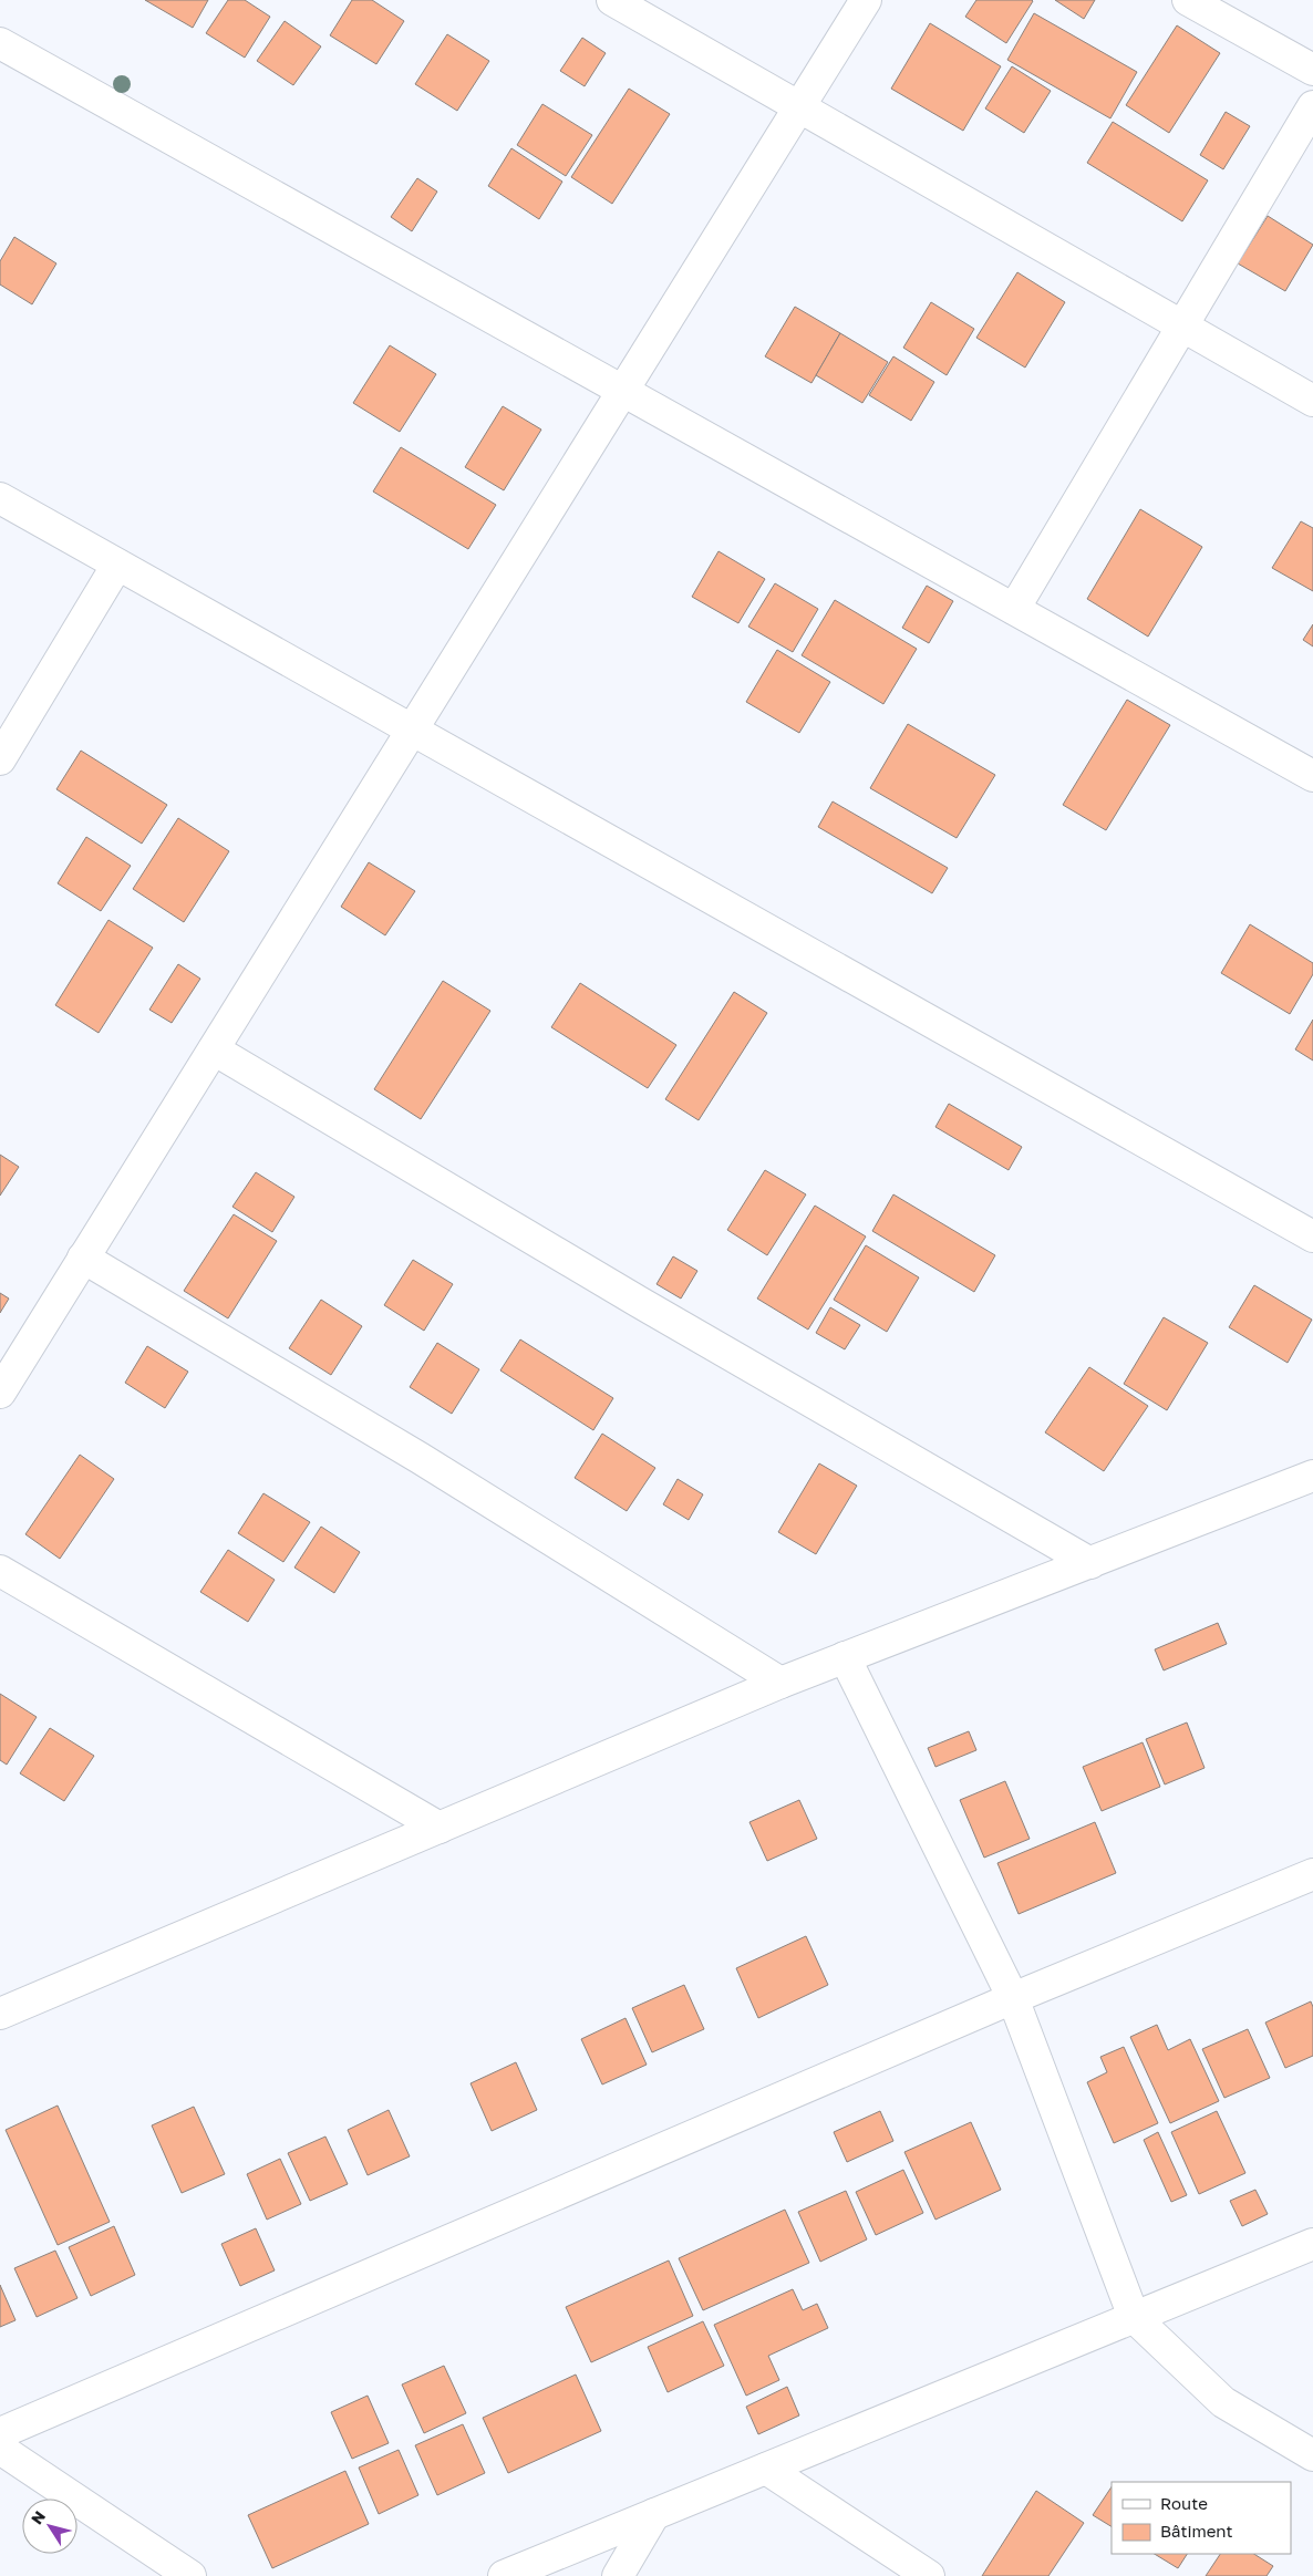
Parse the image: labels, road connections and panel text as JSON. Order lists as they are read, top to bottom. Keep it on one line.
{"legend":["Route","Bâtiment"],"north":"top left"}
